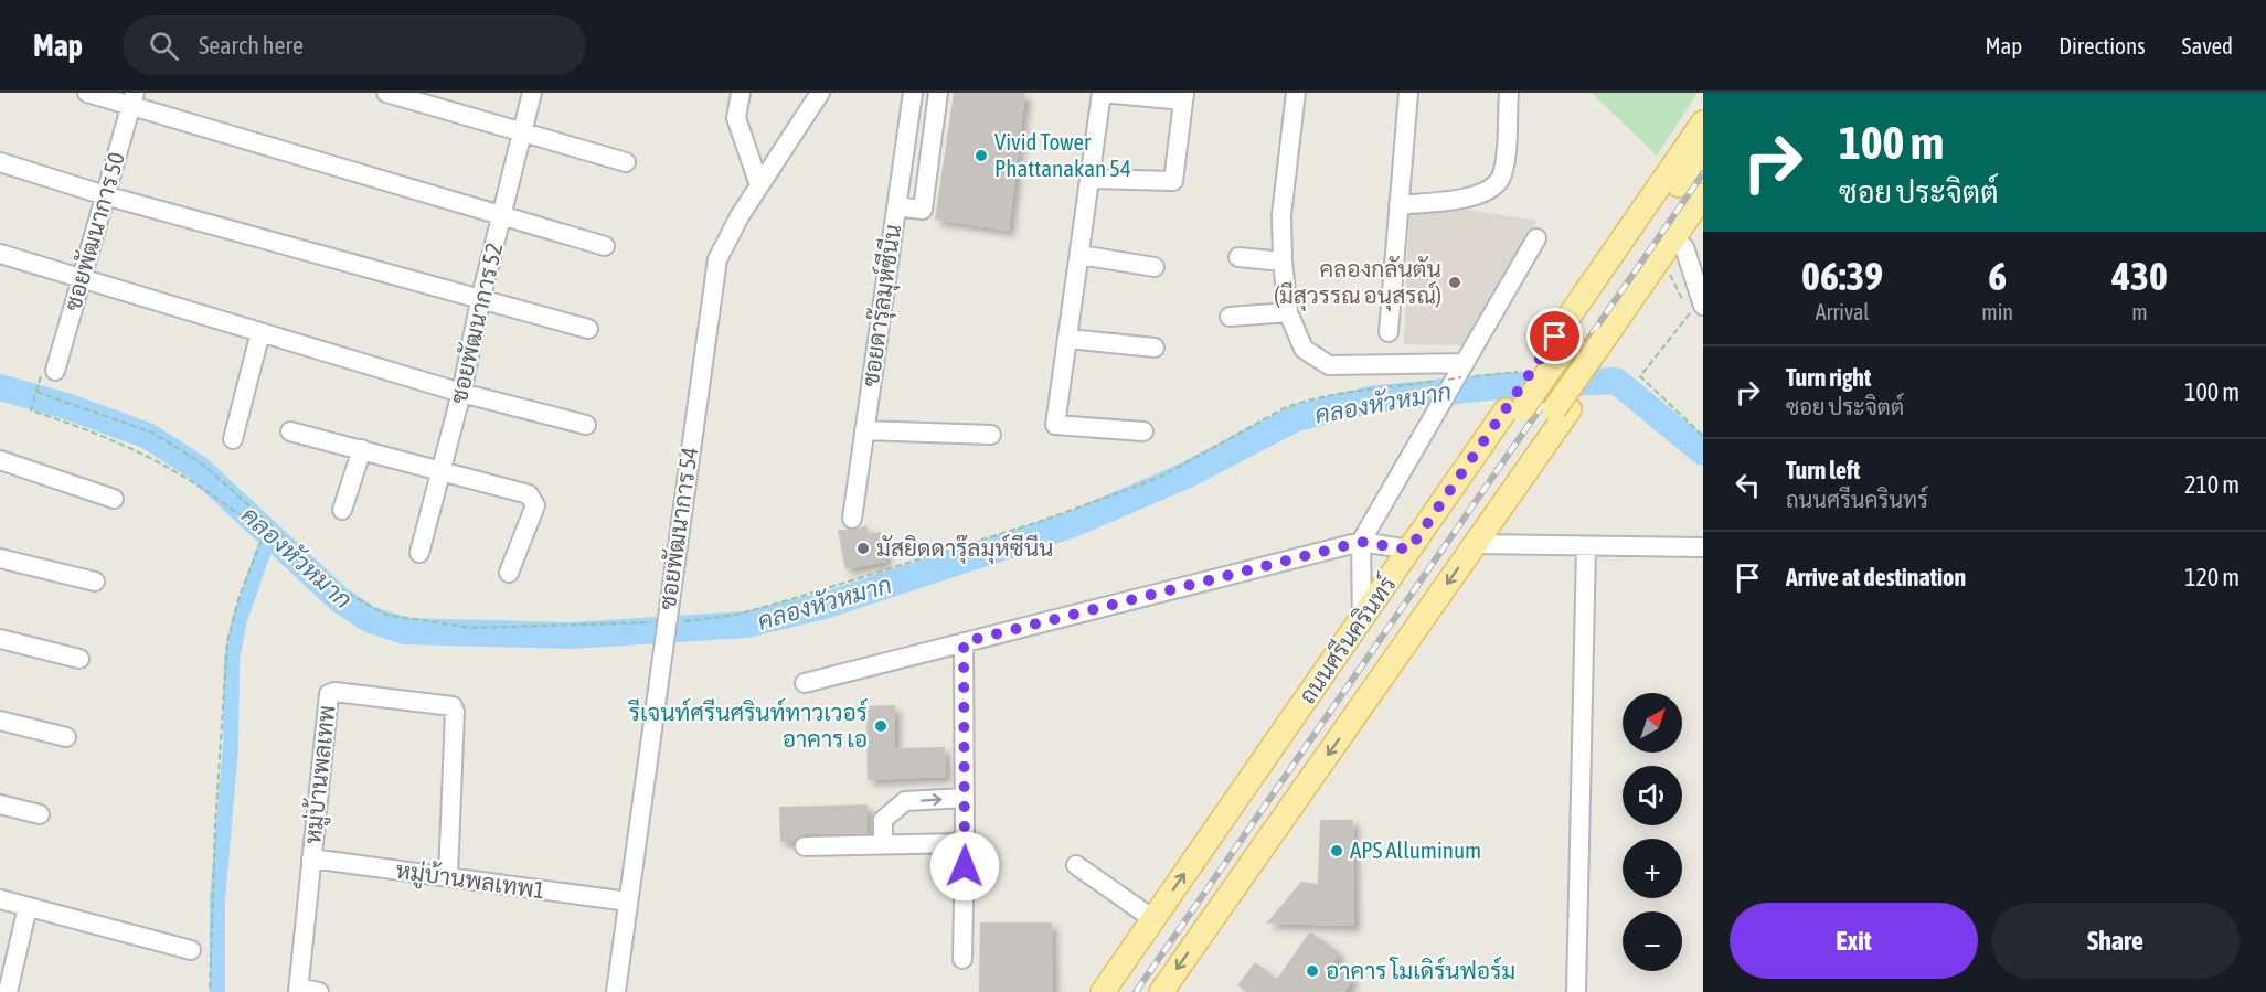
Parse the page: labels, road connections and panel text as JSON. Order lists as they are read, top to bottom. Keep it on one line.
{"streets":{"main road":["ถนนศรีนครินทร์"],"street":["ซอยพัฒนาการ 50","ซอยดารุ๊ลมุห์ซีนีน","ซอยพัฒนาการ 52","ซอยพัฒนาการ 54","หมู่บ้านพลเทพ","หมู่บ้านพลเทพ1"]},"crossings":[["ซอยพัฒนาการ 54","หมู่บ้านพลเทพ1"],["หมู่บ้านพลเทพ","หมู่บ้านพลเทพ1"]],"water":["คลองหัวหมาก"],"places":["Vivid Tower Phattanakan 54","คลองกลันตัน (มีสุวรรณ อนุสรณ์)","มัสยิดดารุ๊ลมุห์ซีนีน","รีเจนท์ศรีนศรินท์ทาวเวอร์ อาคาร เอ","APS Alluminum","อาคาร โมเดิร์นฟอร์ม"],"north":"top right","page":{"header":"Map","search":"Search here","nav":["Map","Directions","Saved"],"turn":["100 m","ซอย ประจิตต์"],"eta":["06:39","Arrival","6","min","430","m"],"list":[{"name":"Turn right","note":"ซอย ประจิตต์","value":"100 m"},{"name":"Turn left","note":"ถนนศรีนครินทร์","value":"210 m"},{"name":"Arrive at destination","value":"120 m"}],"map_buttons":["+","−"],"buttons":["Exit","Share"]}}
